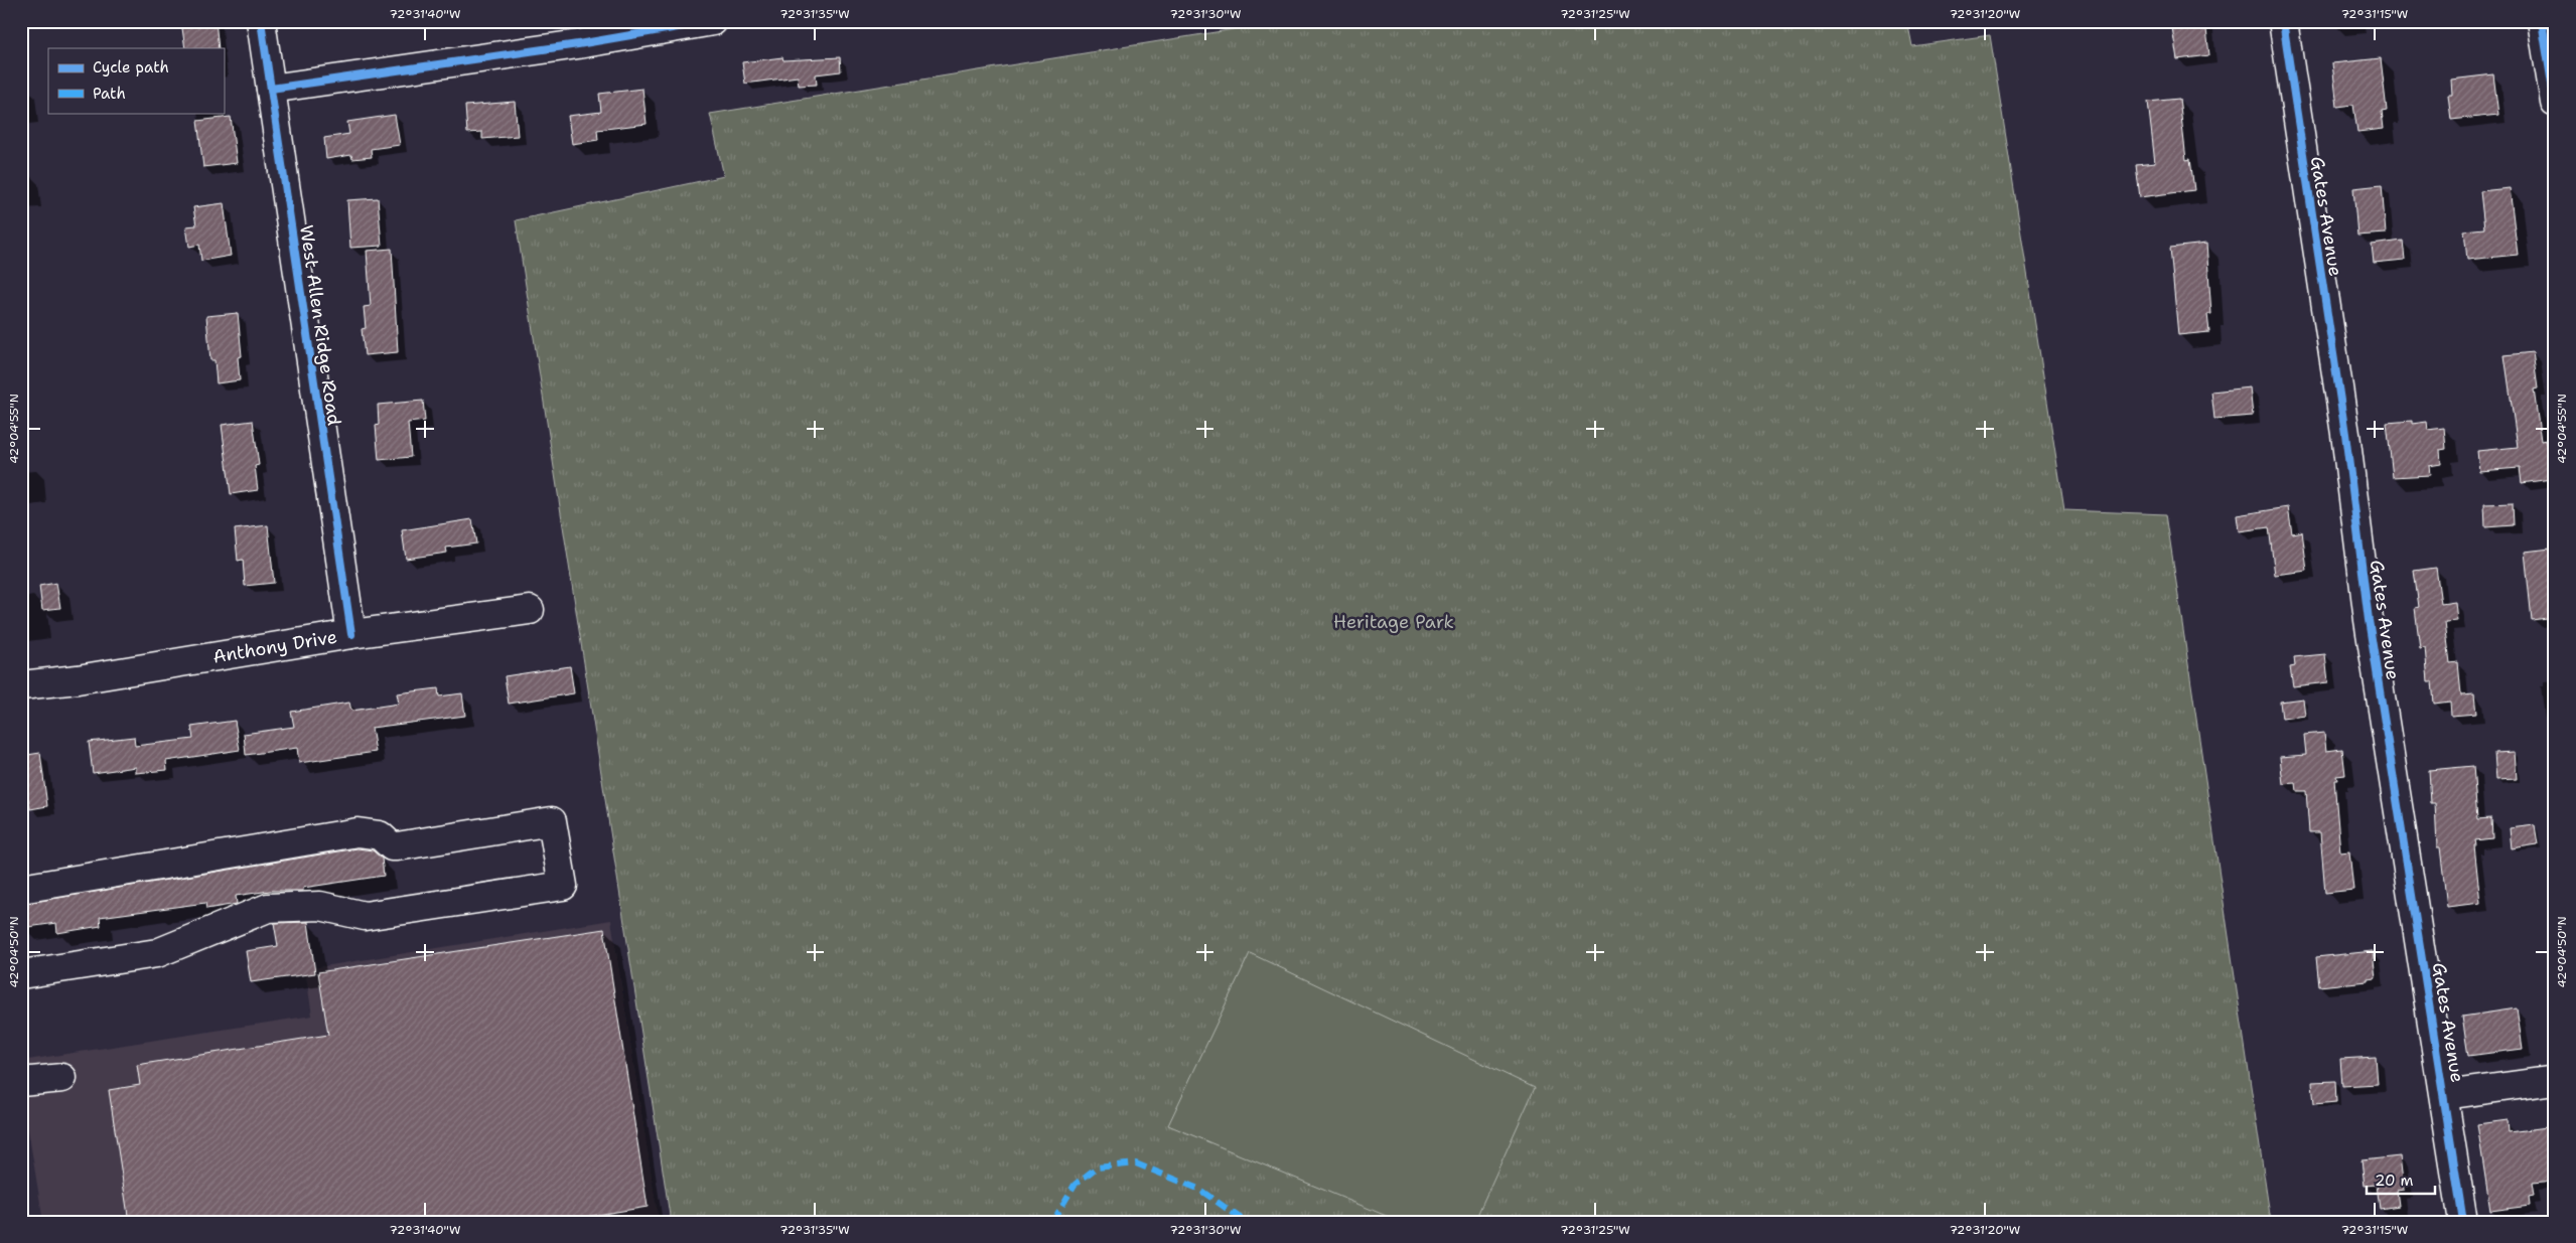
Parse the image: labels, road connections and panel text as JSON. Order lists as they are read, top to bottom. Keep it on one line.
{"streets":{"street":["Gates Avenue","West Allen Ridge Road","Anthony Drive"]},"crossings":[["West Allen Ridge Road","Anthony Drive"]],"parks":["Heritage Park"],"legend":["Cycle path","Path"],"scale_bar":"20 m","coordinates":["72°31'40\"W","72°31'35\"W","72°31'30\"W","72°31'25\"W","72°31'20\"W","72°31'15\"W","42°04'55\"N","42°04'50\"N"]}
